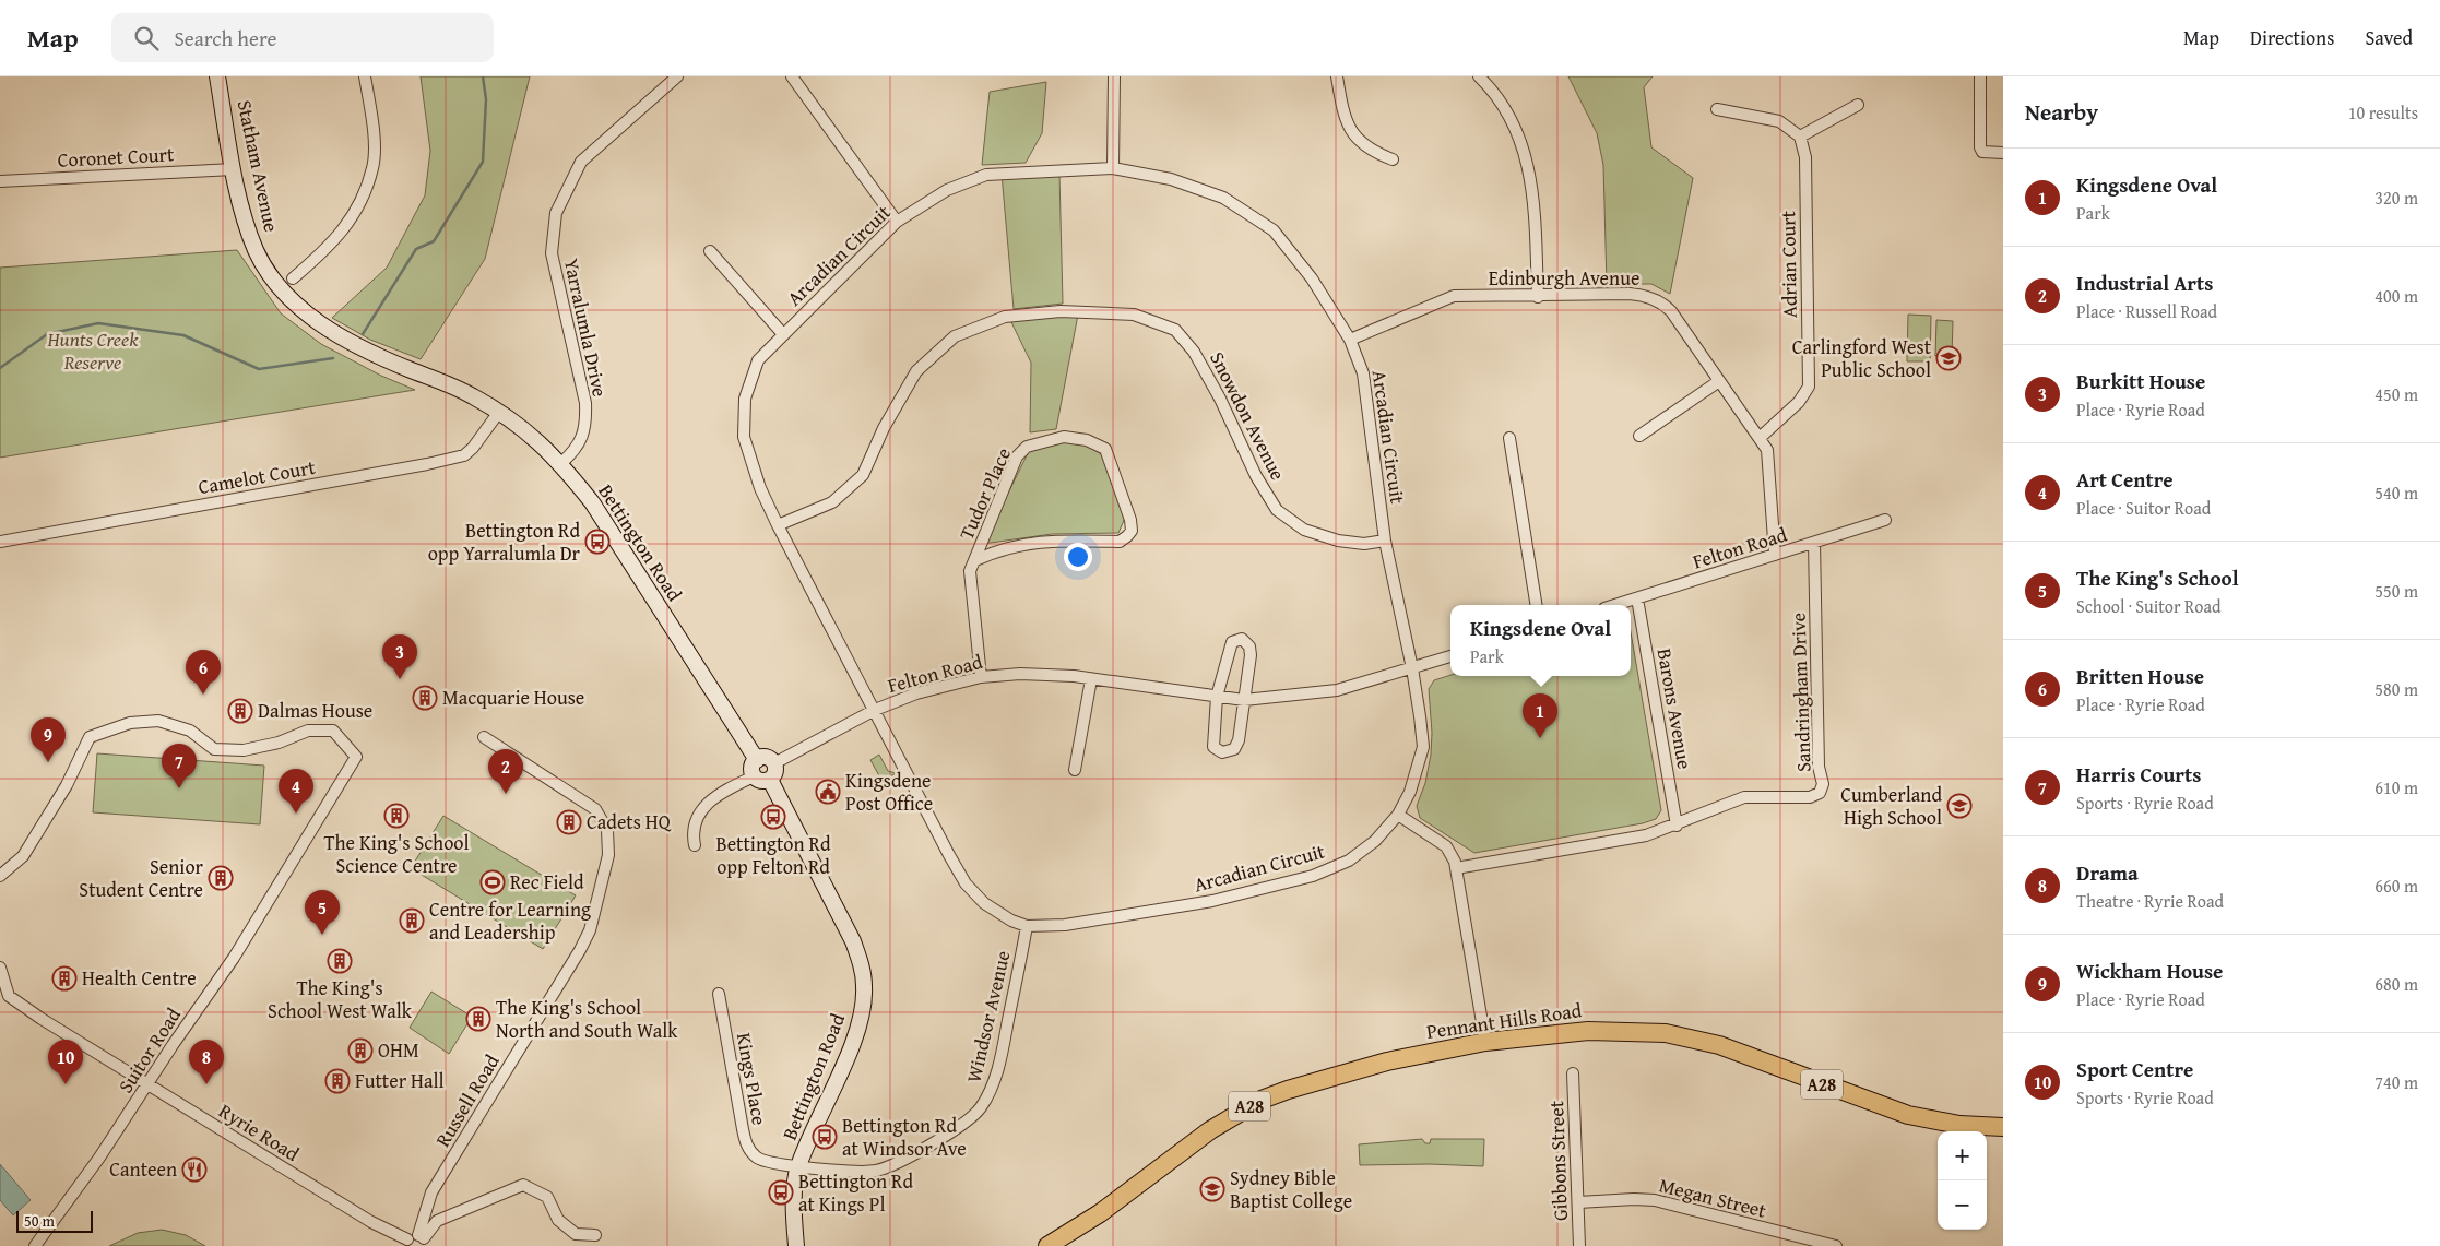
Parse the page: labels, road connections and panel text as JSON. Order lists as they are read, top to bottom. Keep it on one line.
{"streets":{"highway":["Pennant Hills Road","A28"],"main road":["Statham Avenue","Bettington Road"],"street":["Coronet Court","Arcadian Circuit","Adrian Court","Edinburgh Avenue","Yarralumla Drive","Snowdon Avenue","Camelot Court","Tudor Place","Felton Road","Sandringham Drive","Barons Avenue","Windsor Avenue","Suitor Road","Kings Place","Russell Road","Ryrie Road","Gibbons Street","Megan Street"]},"crossings":[["Coronet Court","Statham Avenue"],["Statham Avenue","Bettington Road"],["Arcadian Circuit","Edinburgh Avenue"],["Arcadian Circuit","Snowdon Avenue"],["Arcadian Circuit","Felton Road"],["Arcadian Circuit","Windsor Avenue"],["Adrian Court","Edinburgh Avenue"],["Edinburgh Avenue","Felton Road"],["Yarralumla Drive","Bettington Road"],["Camelot Court","Bettington Road"],["Tudor Place","Felton Road"],["Bettington Road","Felton Road"],["Bettington Road","Windsor Avenue"],["Bettington Road","Kings Place"],["Felton Road","Sandringham Drive"],["Felton Road","Barons Avenue"],["Sandringham Drive","Barons Avenue"],["Windsor Avenue","Kings Place"],["Suitor Road","Ryrie Road"],["Gibbons Street","Megan Street"]],"parks":["Hunts Creek Reserve"],"places":{"school or university":["Carlingford West Public School","Cumberland High School","Sydney Bible Baptist College"],"bus stop":["Bettington Rd opp Yarralumla Dr","Bettington Rd opp Felton Rd","Bettington Rd at Windsor Ave","Bettington Rd at Kings Pl"],"building":["Macquarie House","Dalmas House","The King's School Science Centre","Cadets HQ","Senior Student Centre","Centre for Learning and Leadership","The King's School West Walk","Health Centre","The King's School North and South Walk","OHM","Futter Hall"],"public building":["Kingsdene Post Office"],"sports":["Rec Field"],"restaurant":["Canteen"]},"scale_bar":"50 m","page":{"header":"Map","search":"Search here","nav":["Map","Directions","Saved"],"heading":["Nearby","10 results"],"list":[{"mark":"1","name":"Kingsdene Oval","note":"Park","value":"320 m"},{"mark":"2","name":"Industrial Arts","note":"Place · Russell Road","value":"400 m"},{"mark":"3","name":"Burkitt House","note":"Place · Ryrie Road","value":"450 m"},{"mark":"4","name":"Art Centre","note":"Place · Suitor Road","value":"540 m"},{"mark":"5","name":"The King's School","note":"School · Suitor Road","value":"550 m"},{"mark":"6","name":"Britten House","note":"Place · Ryrie Road","value":"580 m"},{"mark":"7","name":"Harris Courts","note":"Sports · Ryrie Road","value":"610 m"},{"mark":"8","name":"Drama","note":"Theatre · Ryrie Road","value":"660 m"},{"mark":"9","name":"Wickham House","note":"Place · Ryrie Road","value":"680 m"},{"mark":"10","name":"Sport Centre","note":"Sports · Ryrie Road","value":"740 m"}],"popup":["Kingsdene Oval","Park"],"pins":["3","6","1","9","7","2","4","5","8","10"],"map_buttons":["+","−"],"scale":"50 m"}}
